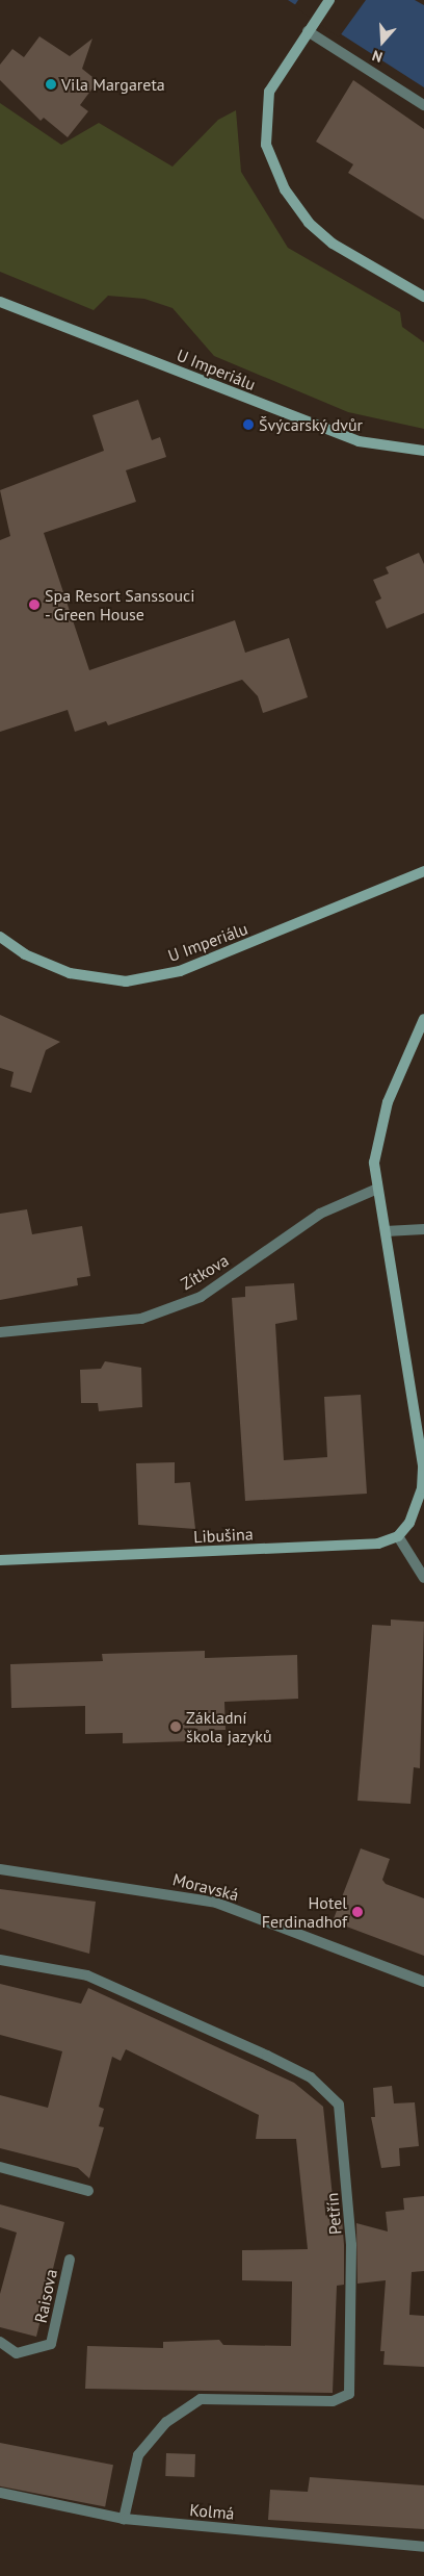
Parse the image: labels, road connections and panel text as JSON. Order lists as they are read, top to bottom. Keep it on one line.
{"streets":{"street":["U Imperiálu","Zítkova","Libušina","Moravská","Petřín","Raisova","Kolmá"]},"crossings":[["Petřín","Kolmá"]],"places":["Vila Margareta","Švýcarský dvůr","Spa Resort Sanssouci - Green House","Základní škola jazyků","Hotel Ferdinadhof"],"north":"bottom"}
